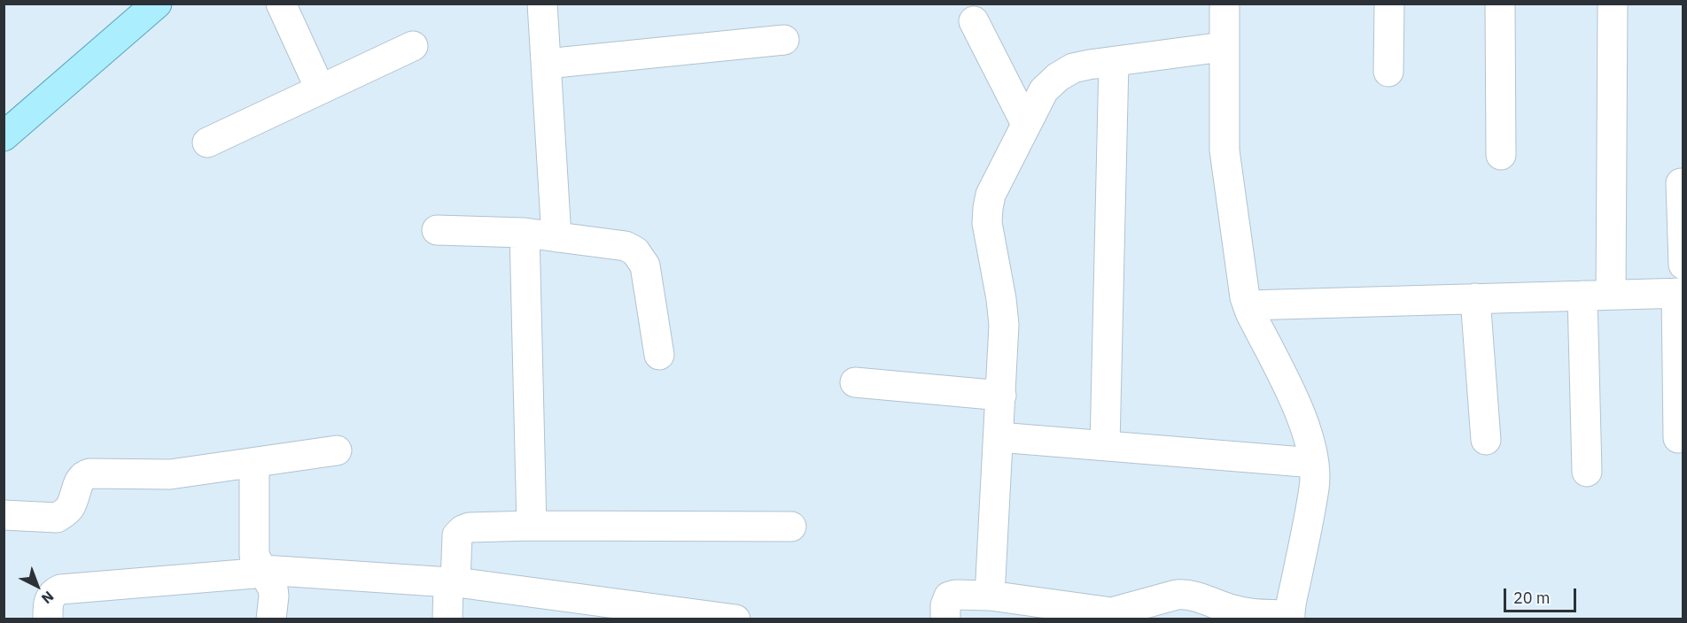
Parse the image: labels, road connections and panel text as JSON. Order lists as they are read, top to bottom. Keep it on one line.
{"scale_bar":"20 m","north":"bottom right"}
